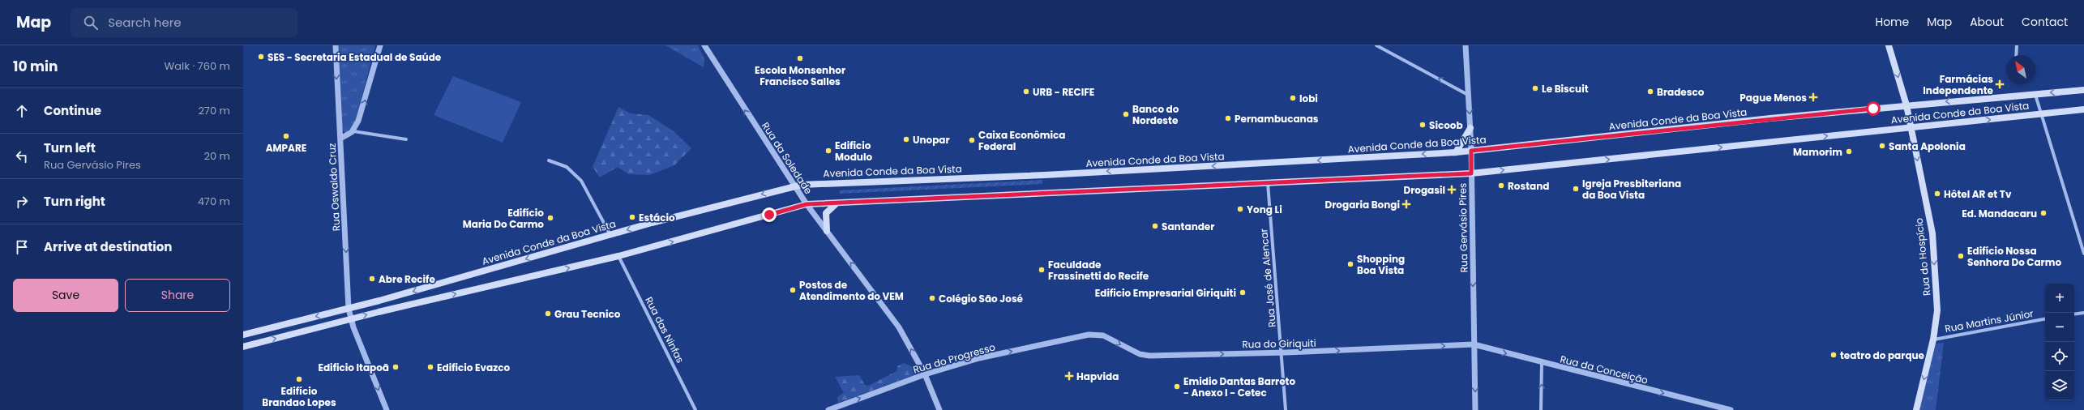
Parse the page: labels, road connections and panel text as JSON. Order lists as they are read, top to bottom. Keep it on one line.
{"streets":{"main road":["Avenida Conde da Boa Vista","Rua do Hospício"],"street":["Rua da Soledade","Rua Oswaldo Cruz","Rua Gervásio Pires","Rua José de Alencar","Rua Martins Júnior","Rua das Ninfas","Rua do Giriquiti","Rua do Progresso","Rua da Conceição"]},"crossings":[["Avenida Conde da Boa Vista","Rua da Soledade"],["Avenida Conde da Boa Vista","Rua Oswaldo Cruz"],["Avenida Conde da Boa Vista","Rua Gervásio Pires"],["Avenida Conde da Boa Vista","Rua do Hospício"],["Avenida Conde da Boa Vista","Rua José de Alencar"],["Avenida Conde da Boa Vista","Rua das Ninfas"],["Rua da Soledade","Rua do Progresso"],["Rua Gervásio Pires","Rua do Giriquiti"],["Rua Gervásio Pires","Rua da Conceição"],["Rua do Hospício","Rua Martins Júnior"],["Rua José de Alencar","Rua do Giriquiti"],["Rua do Giriquiti","Rua do Progresso"],["Rua do Giriquiti","Rua da Conceição"]],"one_way":["Rua da Soledade","Rua Oswaldo Cruz","Rua Gervásio Pires","Rua do Hospício","Rua do Giriquiti","Rua do Progresso","Rua da Conceição"],"places":{"other":["SES - Secretaria Estadual de Saúde","Escola Monsenhor Francisco Salles","Le Biscuit","URB - RECIFE","Bradesco","Iobi","Banco do Nordeste","Pernambucanas","Sicoob","AMPARE","Unopar","Caixa Econômica Federal","Santa Apolonia","Edificio Modulo","Mamorim","Rostand","Igreja Presbiteriana da Boa Vista","Hôtel AR et Tv","Yong Li","Ed. Mandacaru","Estácio","Edifício Maria Do Carmo","Santander","Edifício Nossa Senhora Do Carmo","Shopping Boa Vista","Faculdade Frassinetti do Recife","Abre Recife","Postos de Atendimento do VEM","Edificio Empresarial Giriquiti","Colégio São José","Grau Tecnico","teatro do parque","Edificio Itapoã","Edificio Evazco","Edifício Brandao Lopes","Emidio Dantas Barreto - Anexo I - Cetec"],"health":["Farmácias Independente","Pague Menos","Drogasil","Drogaria Bongi","Hapvida"]},"north":"top left","page":{"header":"Map","search":"Search here","nav":["Home","Map","About","Contact"],"heading":["10 min","Walk · 760 m"],"list":[["Continue","270 m"],["Turn left","Rua Gervásio Pires","20 m"],["Turn right","470 m"],"Arrive at destination"],"buttons":["Save","Share"],"map_buttons":["+","−"]}}
